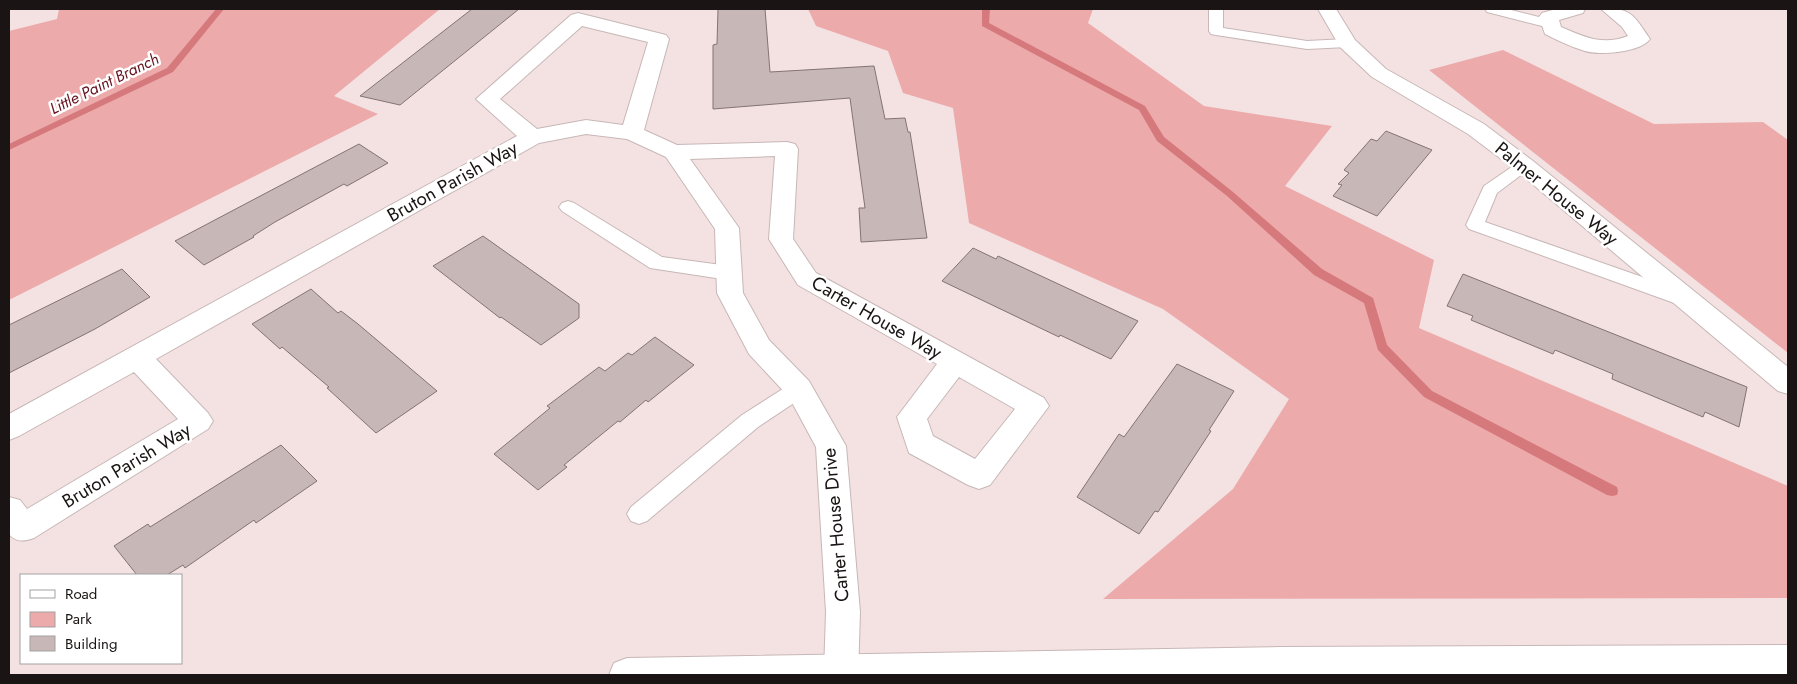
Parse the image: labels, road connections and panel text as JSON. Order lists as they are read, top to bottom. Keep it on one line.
{"streets":{"street":["Bruton Parish Way","Palmer House Way","Carter House Way","Carter House Drive"]},"crossings":[["Carter House Way","Carter House Drive"]],"water":["Little Paint Branch"],"legend":["Road","Park","Building"]}
